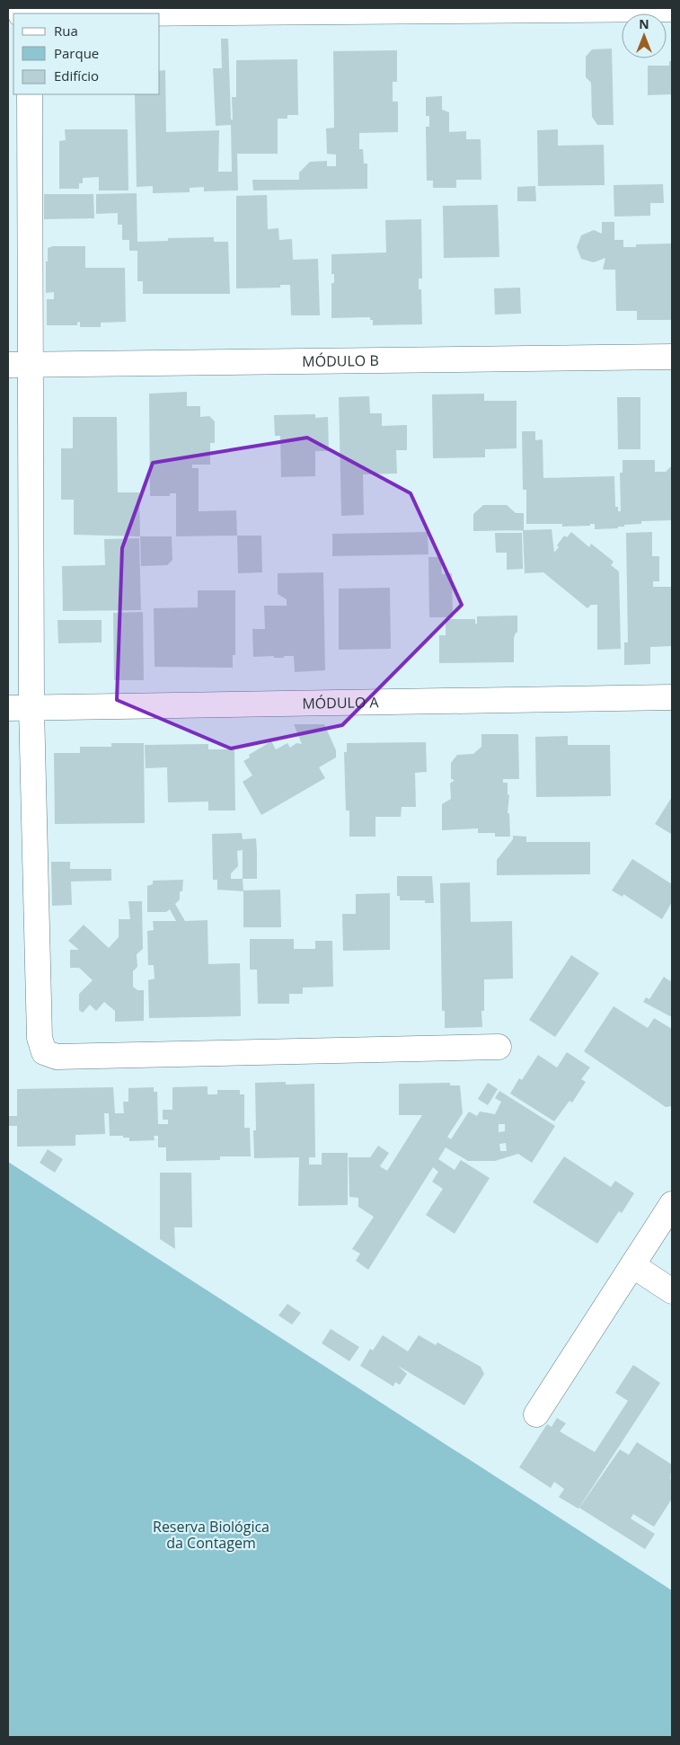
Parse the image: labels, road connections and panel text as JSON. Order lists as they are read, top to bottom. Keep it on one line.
{"streets":{"street":["MÓDULO B","MÓDULO A"]},"parks":["Reserva Biológica da Contagem"],"legend":["Rua","Parque","Edifício"],"north":"top"}
